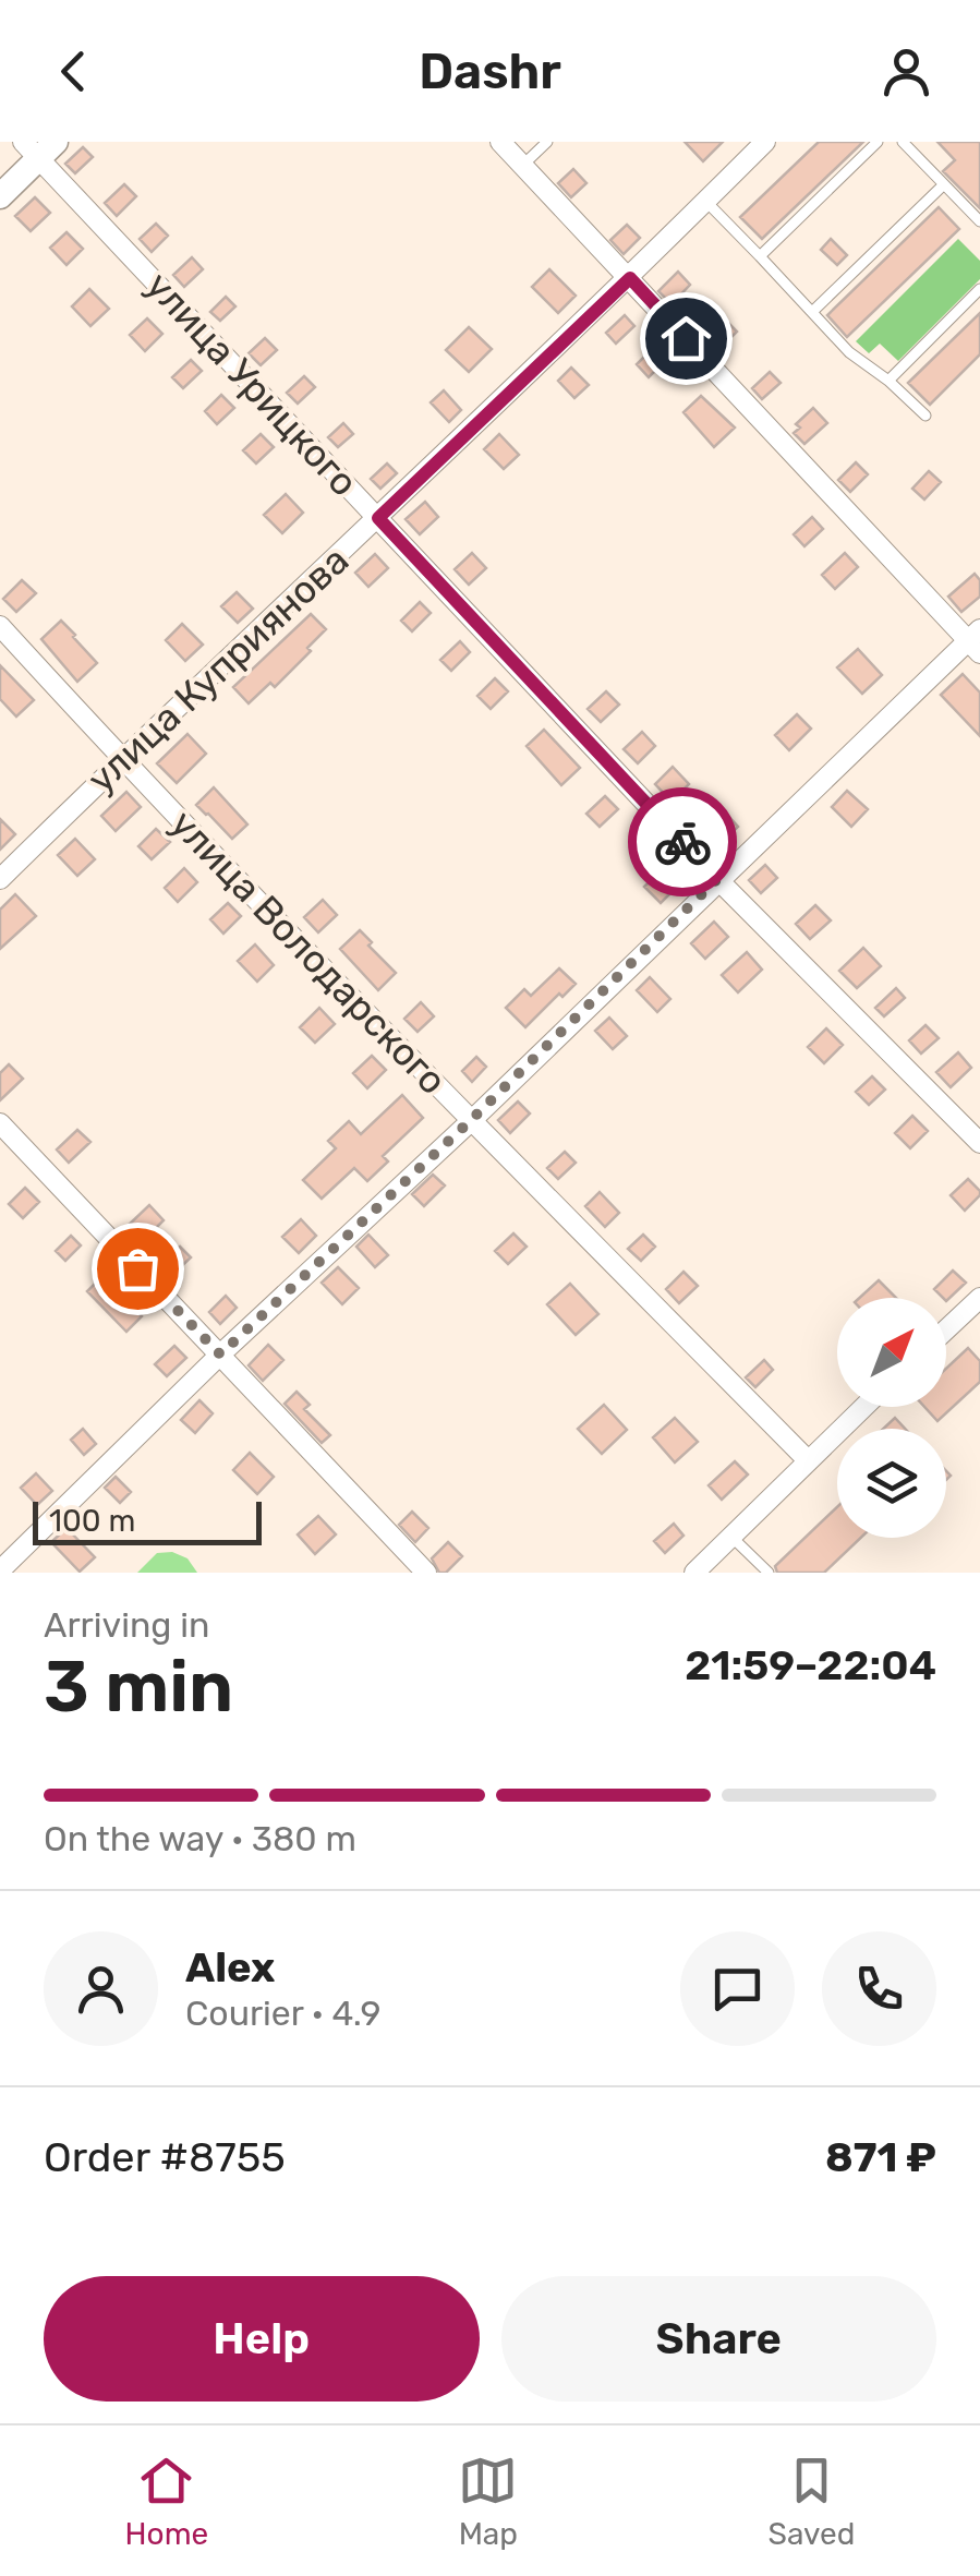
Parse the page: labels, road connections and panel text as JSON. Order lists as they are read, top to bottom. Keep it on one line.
{"streets":{"street":["улица Урицкого","улица Куприянова","улица Володарского"]},"crossings":[["улица Урицкого","улица Куприянова"],["улица Куприянова","улица Володарского"]],"scale_bar":"100 m","north":"top right","page":{"header":"Dashr","scale":"100 m","heading":["3 min","Arriving in","21:59–22:04"],"panel":["Alex","Courier · 4.9","Order #8755","871 ₽"],"bar":"On the way · 380 m","buttons":["Help","Share"],"tabs":["Home","Map","Saved"]}}
